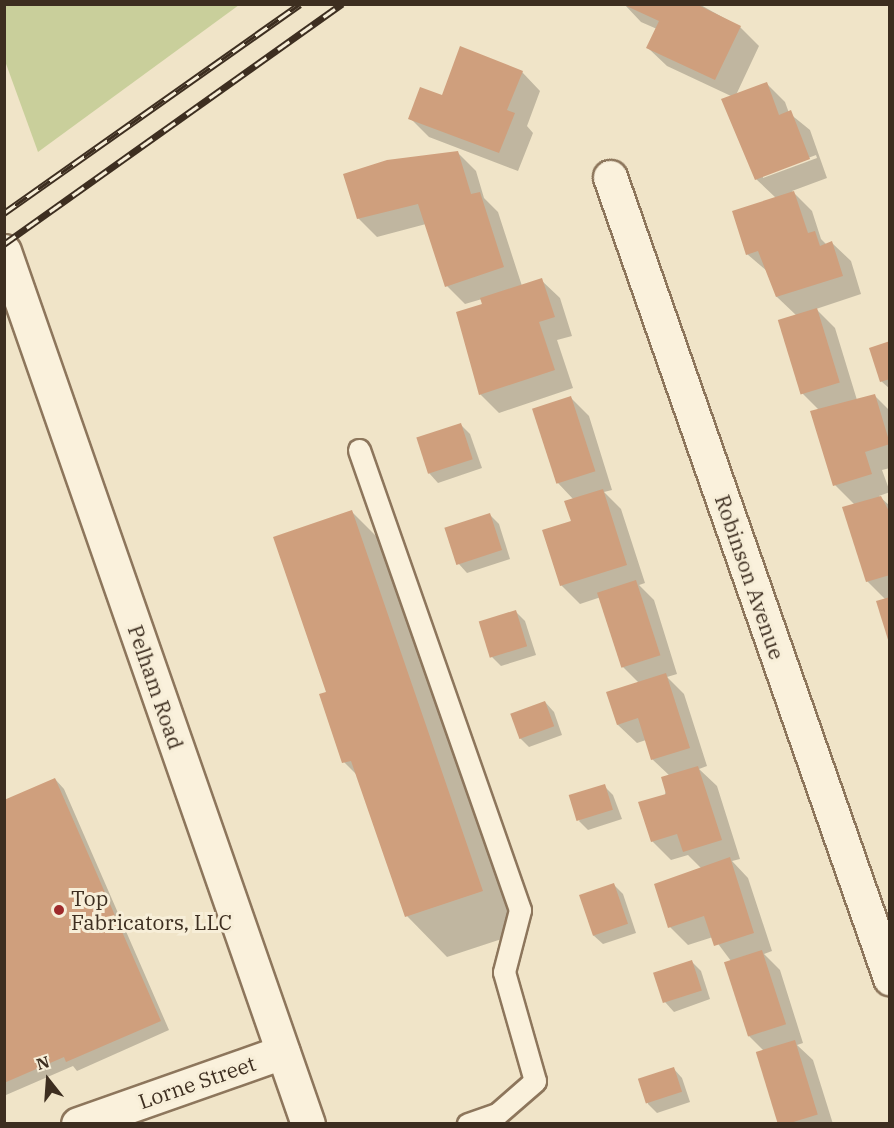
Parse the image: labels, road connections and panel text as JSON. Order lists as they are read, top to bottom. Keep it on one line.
{"streets":{"street":["Robinson Avenue","Pelham Road","Lorne Street"]},"crossings":[["Pelham Road","Lorne Street"]],"places":["Top Fabricators, LLC"],"north":"top"}
